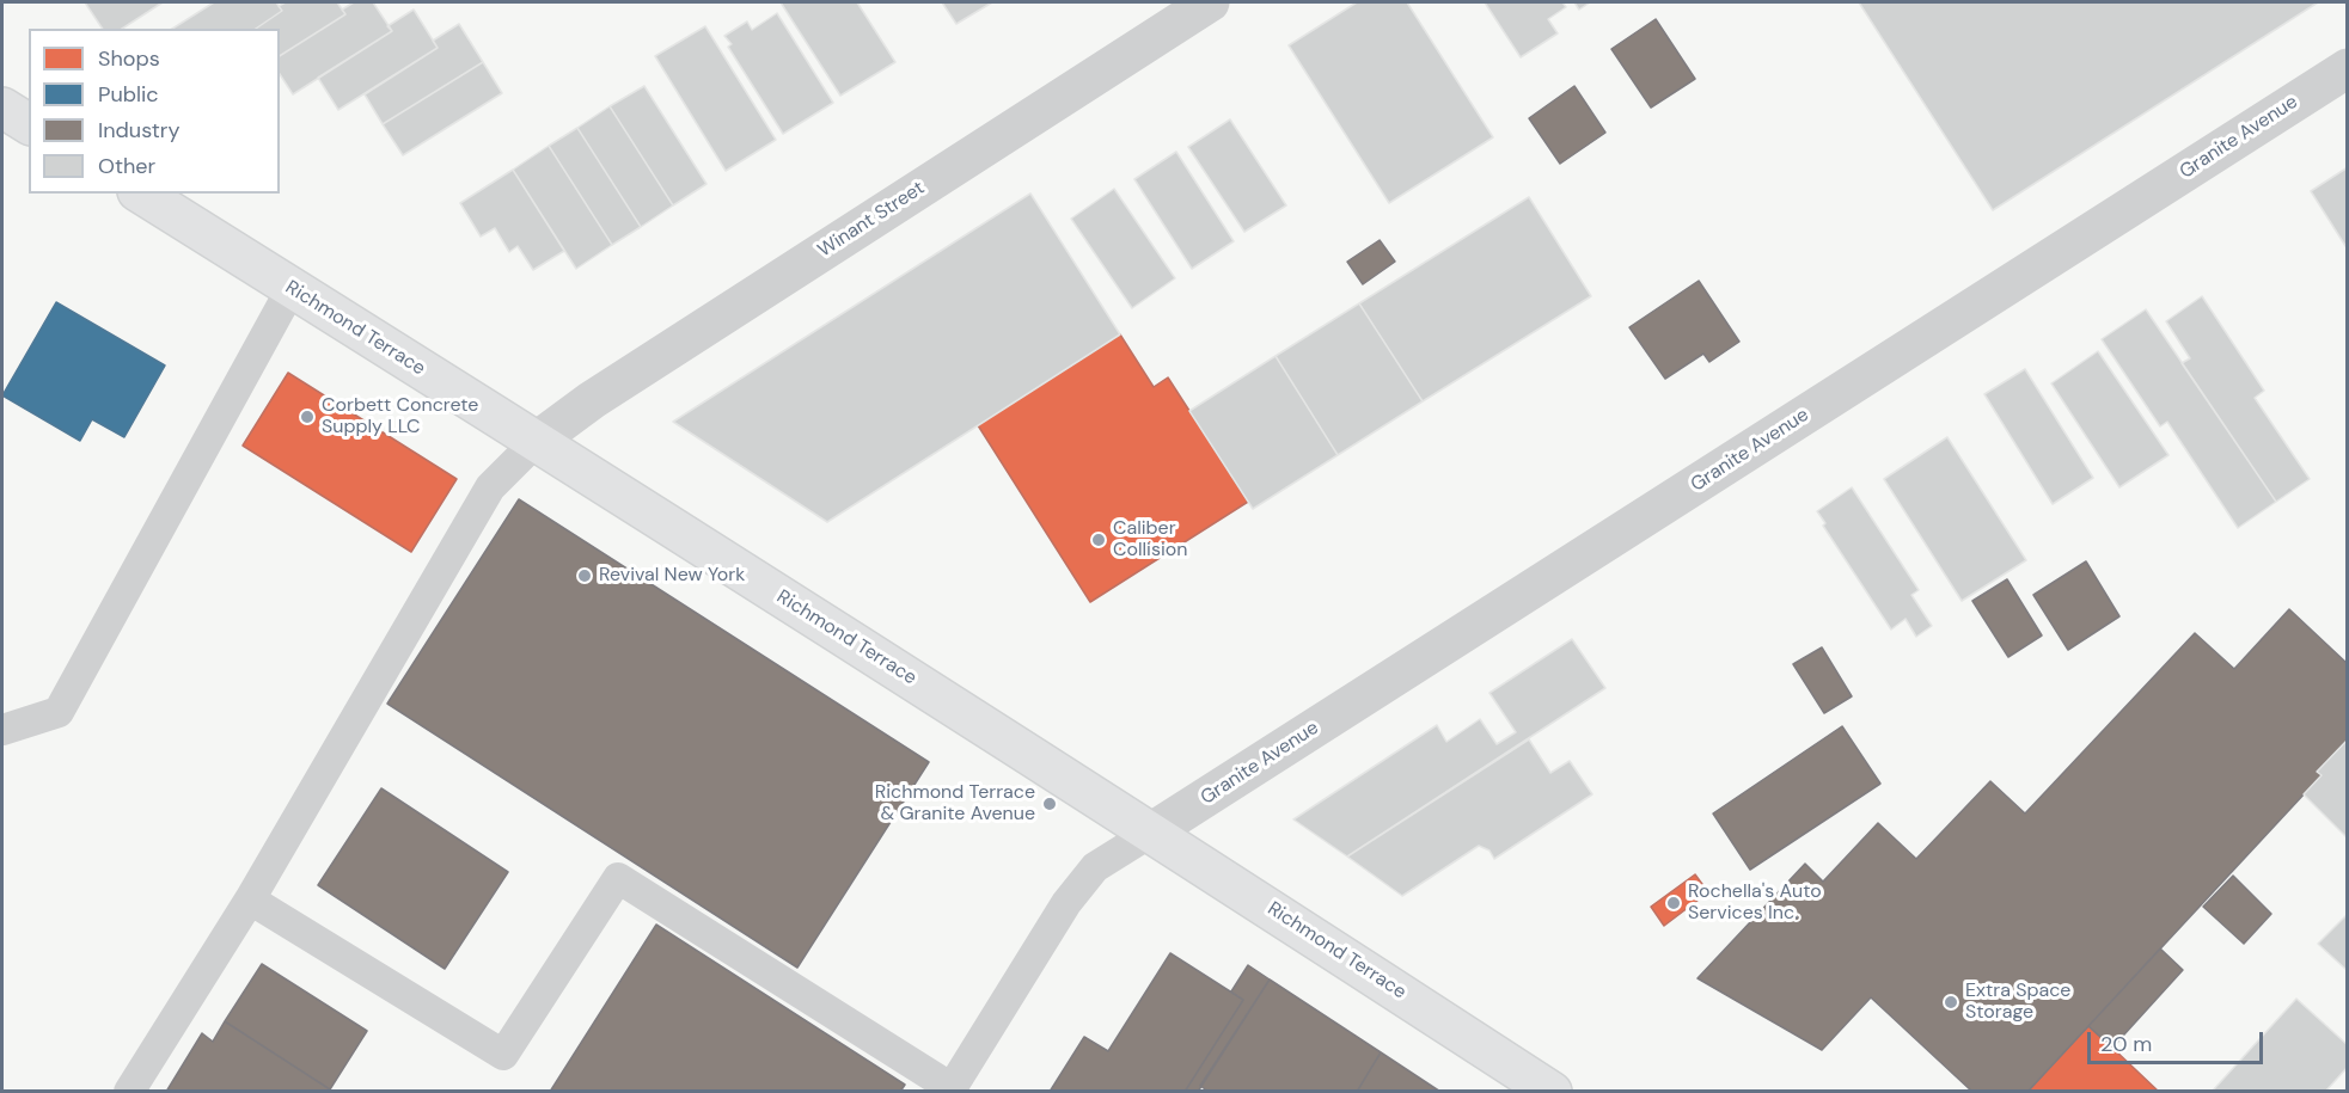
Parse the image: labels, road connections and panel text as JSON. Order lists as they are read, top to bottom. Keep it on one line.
{"streets":{"main road":["Richmond Terrace"],"street":["Granite Avenue","Winant Street"]},"crossings":[["Granite Avenue","Richmond Terrace"],["Winant Street","Richmond Terrace"]],"places":["Corbett Concrete Supply LLC","Caliber Collision","Revival New York","Richmond Terrace & Granite Avenue","Rochella's Auto Services Inc.","Extra Space Storage"],"legend":["Shops","Public","Industry","Other"],"scale_bar":"20 m"}
